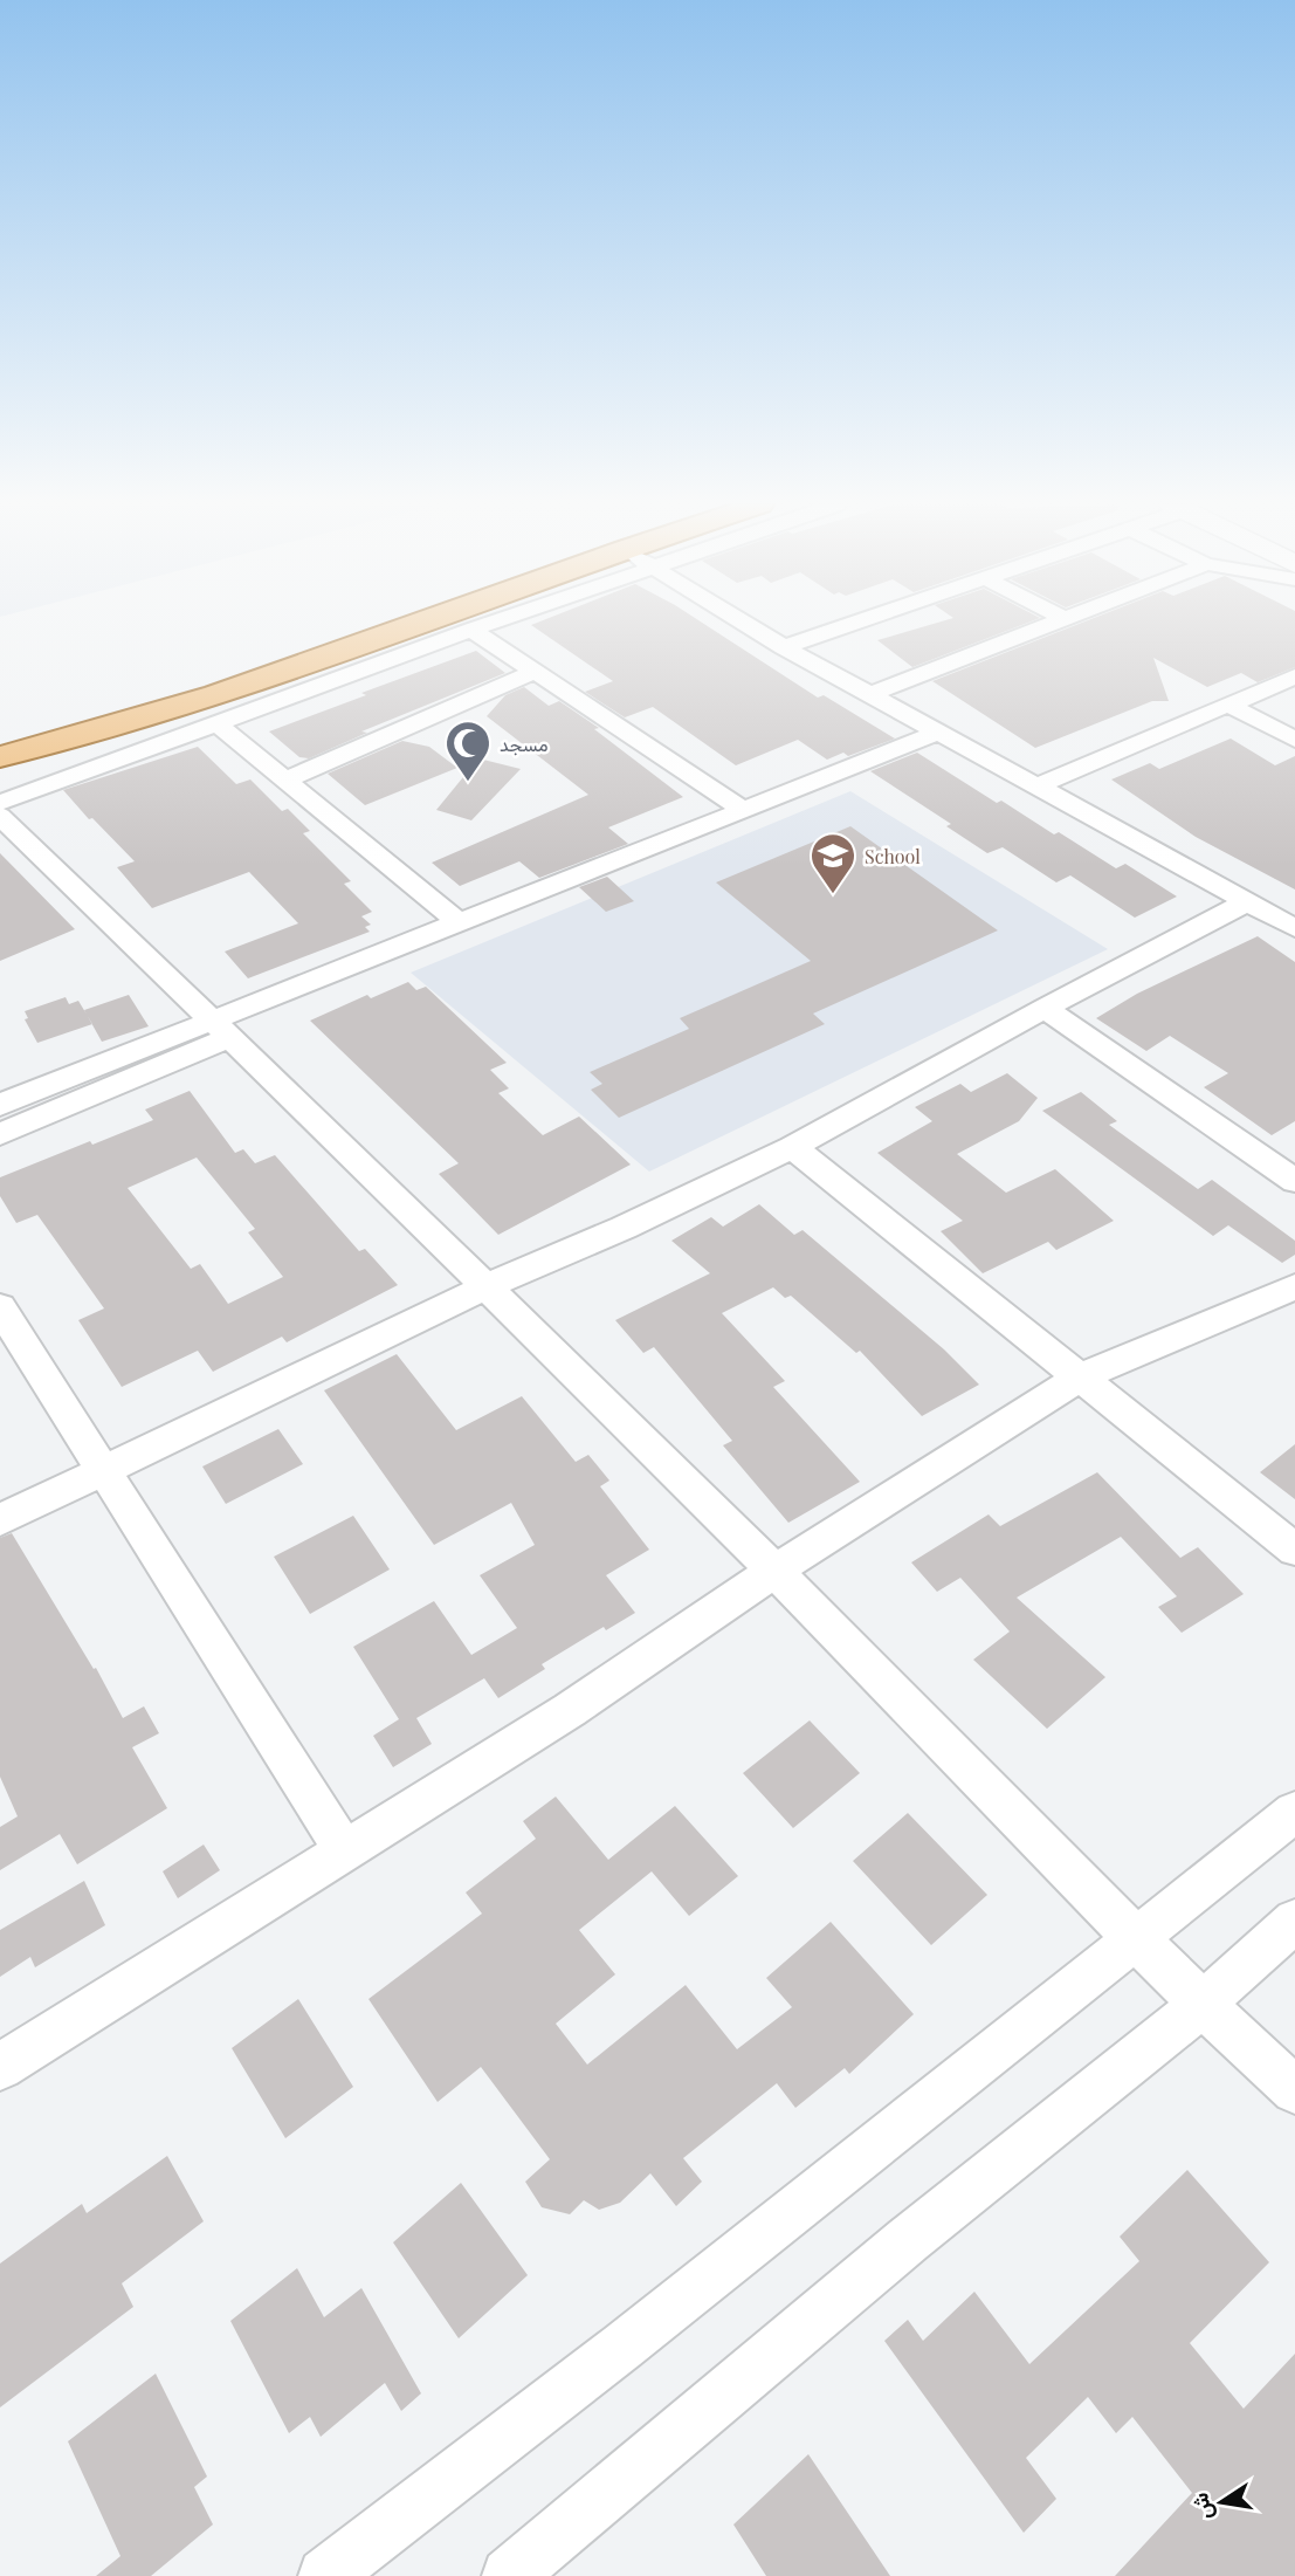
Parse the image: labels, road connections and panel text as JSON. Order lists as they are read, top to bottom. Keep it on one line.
{"places":{"mosque":["مسجد"],"school or university":["School"]},"north":"left"}
